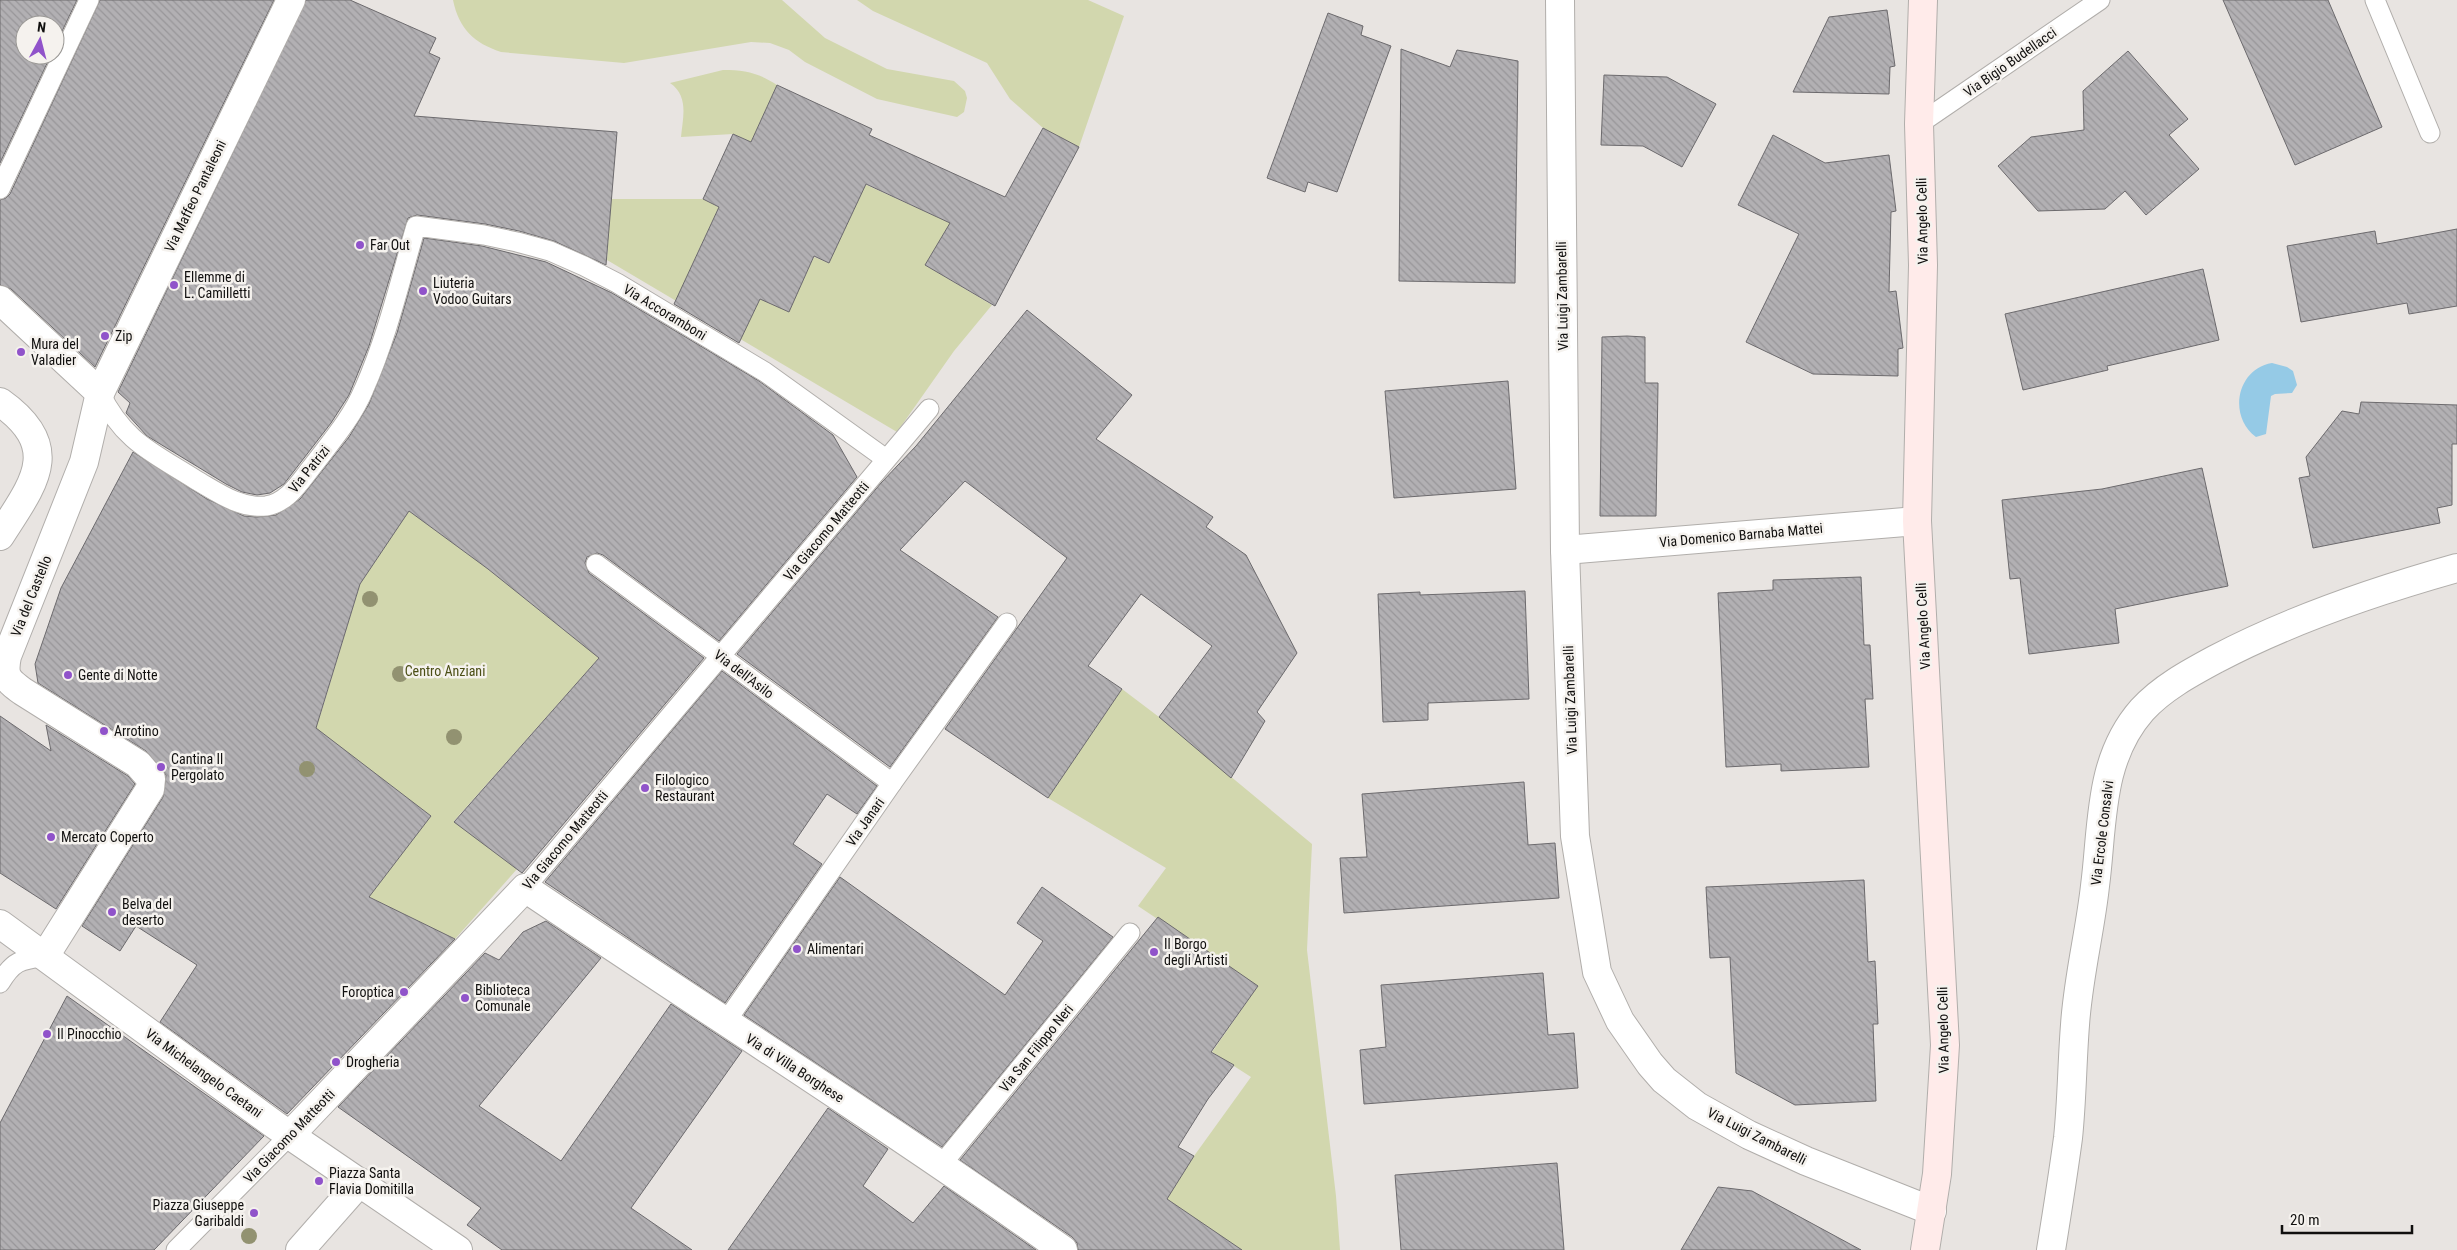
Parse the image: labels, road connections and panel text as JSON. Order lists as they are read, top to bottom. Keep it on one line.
{"streets":{"main road":["Via Angelo Celli"],"street":["Via Maffeo Pantaleoni","Via Luigi Zambarelli","Via Giacomo Matteotti","Via Domenico Barnaba Mattei","Via del Castello","Via Ercole Consalvi","Via di Villa Borghese","Via Michelangelo Caetani"],"lane":["Via Bigio Budellacci","Via Accoramboni","Via Patrizi","Via dell'Asilo","Via Janari","Via San Filippo Neri"]},"crossings":[["Via Bigio Budellacci","Via Angelo Celli"],["Via Maffeo Pantaleoni","Via Patrizi"],["Via Maffeo Pantaleoni","Via del Castello"],["Via Angelo Celli","Via Luigi Zambarelli"],["Via Angelo Celli","Via Domenico Barnaba Mattei"],["Via Luigi Zambarelli","Via Domenico Barnaba Mattei"],["Via Accoramboni","Via Patrizi"],["Via Accoramboni","Via Giacomo Matteotti"],["Via Patrizi","Via del Castello"],["Via Giacomo Matteotti","Via dell'Asilo"],["Via Giacomo Matteotti","Via di Villa Borghese"],["Via Giacomo Matteotti","Via Michelangelo Caetani"],["Via del Castello","Via Michelangelo Caetani"],["Via dell'Asilo","Via Janari"],["Via Janari","Via di Villa Borghese"],["Via San Filippo Neri","Via di Villa Borghese"]],"parks":["Centro Anziani"],"places":["Far Out","Ellemme di L. Camilletti","Liuteria Vodoo Guitars","Zip","Mura del Valadier","Gente di Notte","Arrotino","Cantina Il Pergolato","Filologico Restaurant","Mercato Coperto","Belva del deserto","Alimentari","Il Borgo degli Artisti","Foroptica","Biblioteca Comunale","Il Pinocchio","Drogheria","Piazza Santa Flavia Domitilla","Piazza Giuseppe Garibaldi"],"scale_bar":"20 m","north":"top"}
